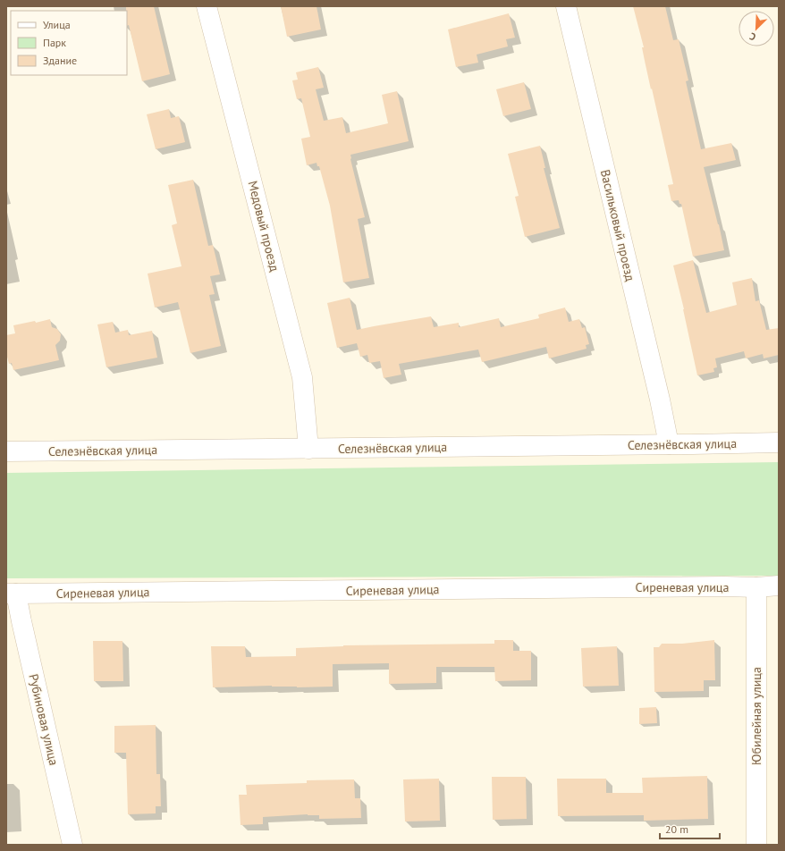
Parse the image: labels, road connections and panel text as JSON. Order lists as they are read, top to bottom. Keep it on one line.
{"streets":{"street":["Васильковый проезд","Медовый проезд","Селезнёвская улица","Сиреневая улица","Юбилейная улица","Рубиновая улица"]},"crossings":[["Васильковый проезд","Селезнёвская улица"],["Медовый проезд","Селезнёвская улица"],["Сиреневая улица","Юбилейная улица"],["Сиреневая улица","Рубиновая улица"]],"legend":["Улица","Парк","Здание"],"scale_bar":"20 m","north":"bottom left"}
